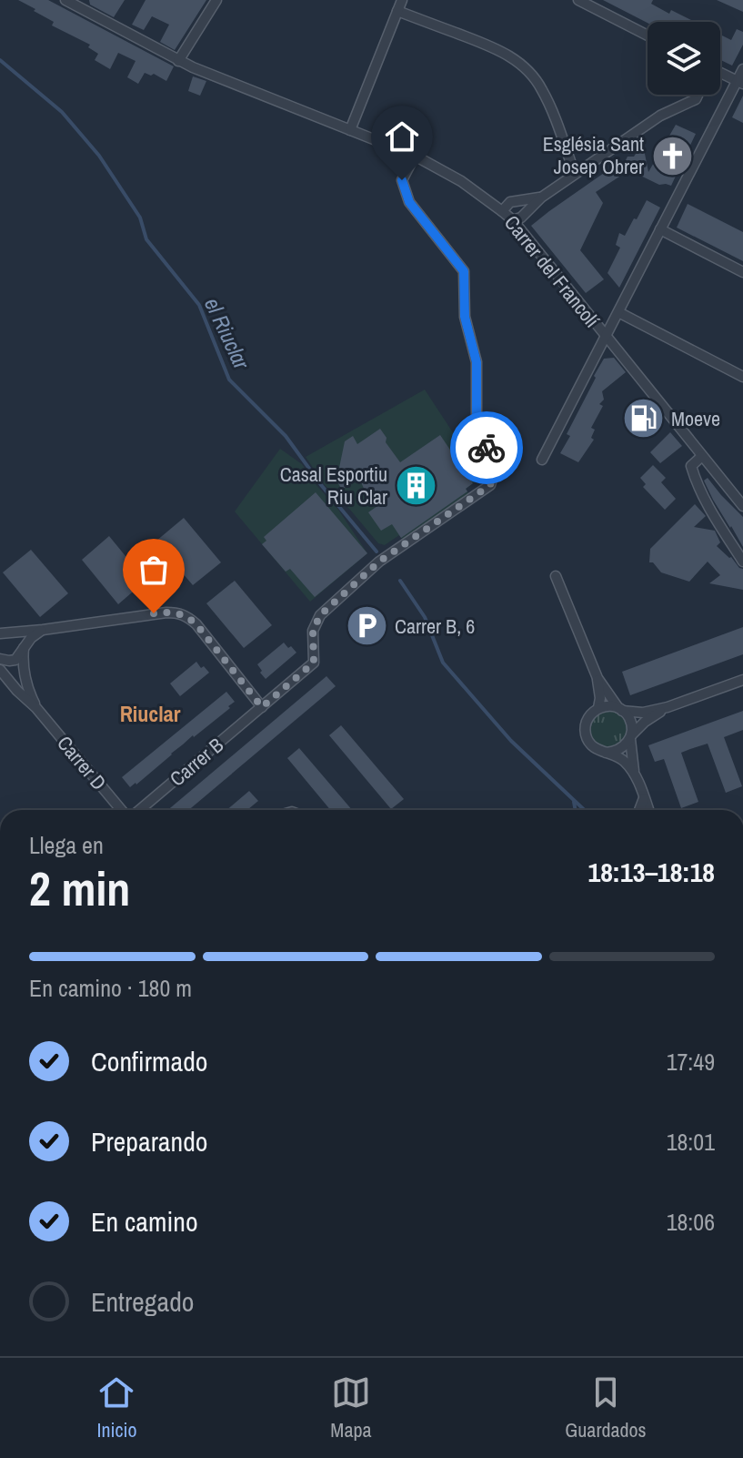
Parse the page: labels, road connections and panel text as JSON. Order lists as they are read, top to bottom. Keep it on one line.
{"streets":{"street":["Carrer del Francolí","Carrer B","Carrer D"]},"crossings":[["Carrer del Francolí","Carrer B"]],"districts":["Riuclar"],"water":["el Riuclar"],"places":{"church":["Església Sant Josep Obrer"],"fuel station":["Moeve"],"building":["Casal Esportiu Riu Clar"],"parking":["Carrer B, 6"]},"page":{"heading":["2 min","Llega en","18:13–18:18"],"bar":"En camino · 180 m","list":[["Confirmado","17:49"],["Preparando","18:01"],["En camino","18:06"],"Entregado"],"tabs":["Inicio","Mapa","Guardados"]}}
